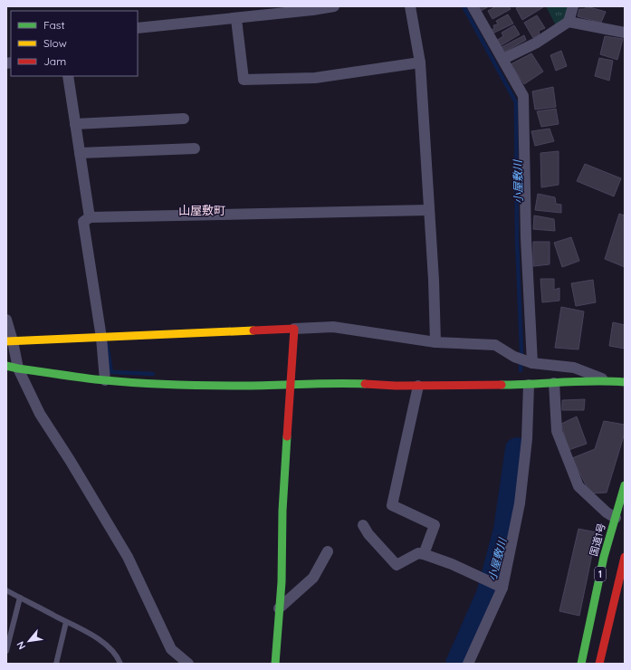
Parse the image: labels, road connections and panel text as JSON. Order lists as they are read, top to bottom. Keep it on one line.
{"streets":{"main road":["国道1号","1"]},"districts":["山屋敷町"],"water":["小屋敷川"],"legend":["Fast","Slow","Jam"],"north":"bottom left"}
